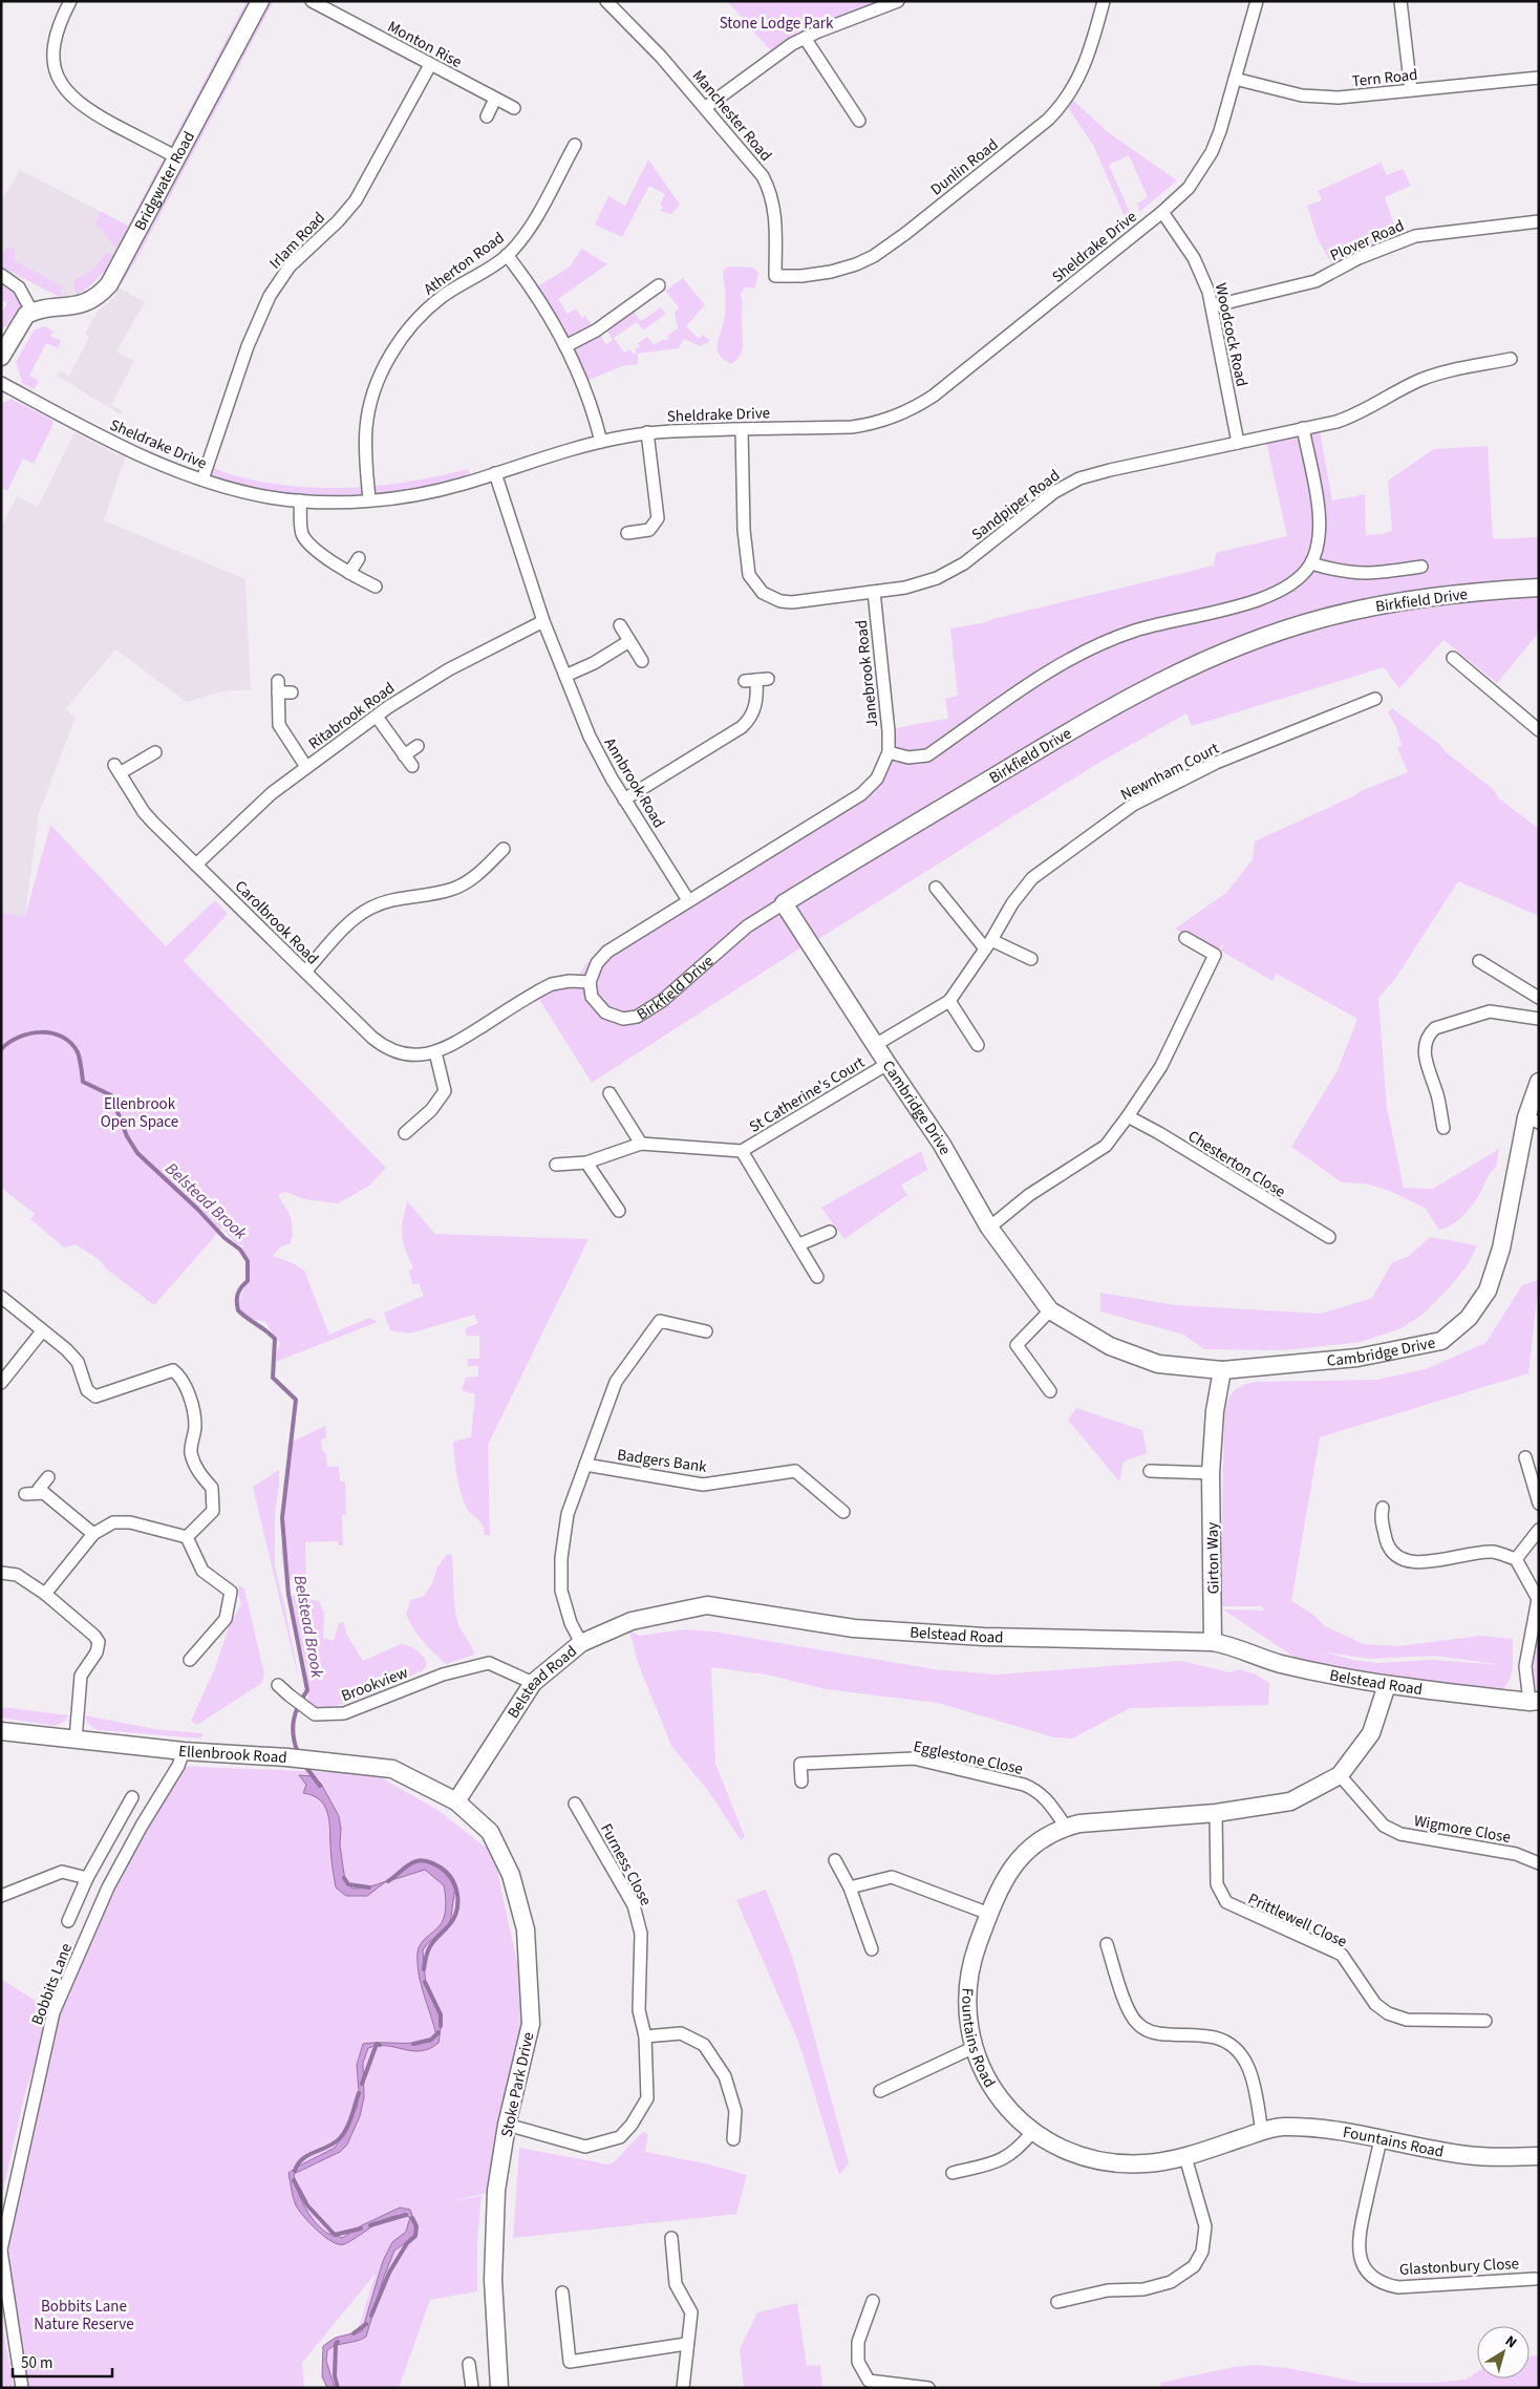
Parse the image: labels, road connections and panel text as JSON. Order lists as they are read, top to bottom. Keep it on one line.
{"streets":{"street":["Monton Rise","Tern Road","Manchester Road","Dunlin Road","Bridgwater Road","Irlam Road","Plover Road","Sheldrake Drive","Atherton Road","Woodcock Road","Sandpiper Road","Birkfield Drive","Janebrook Road","Ritabrook Road","Newnham Court","Annbrook Road","Carolbrook Road","St Catherine's Court","Cambridge Drive","Chesterton Close","Badgers Bank","Girton Way","Belstead Road","Brookview","Ellenbrook Road","Egglestone Close","Wigmore Close","Furness Close","Prittlewell Close","Bobbits Lane","Fountains Road","Stoke Park Drive","Glastonbury Close"]},"crossings":[["Monton Rise","Irlam Road"],["Tern Road","Sheldrake Drive"],["Manchester Road","Dunlin Road"],["Irlam Road","Sheldrake Drive"],["Plover Road","Woodcock Road"],["Sheldrake Drive","Atherton Road"],["Sheldrake Drive","Woodcock Road"],["Sheldrake Drive","Sandpiper Road"],["Sheldrake Drive","Annbrook Road"],["Woodcock Road","Sandpiper Road"],["Sandpiper Road","Janebrook Road"],["Birkfield Drive","Cambridge Drive"],["Ritabrook Road","Annbrook Road"],["Ritabrook Road","Carolbrook Road"],["Newnham Court","Cambridge Drive"],["St Catherine's Court","Cambridge Drive"],["Cambridge Drive","Girton Way"],["Girton Way","Belstead Road"],["Belstead Road","Brookview"],["Belstead Road","Ellenbrook Road"],["Belstead Road","Fountains Road"],["Belstead Road","Stoke Park Drive"],["Ellenbrook Road","Bobbits Lane"],["Ellenbrook Road","Stoke Park Drive"],["Egglestone Close","Fountains Road"],["Wigmore Close","Fountains Road"],["Furness Close","Stoke Park Drive"],["Prittlewell Close","Fountains Road"],["Fountains Road","Glastonbury Close"]],"water":["Belstead Brook"],"parks":["Stone Lodge Park","Ellenbrook Open Space","Bobbits Lane Nature Reserve"],"scale_bar":"50 m","north":"top right"}
